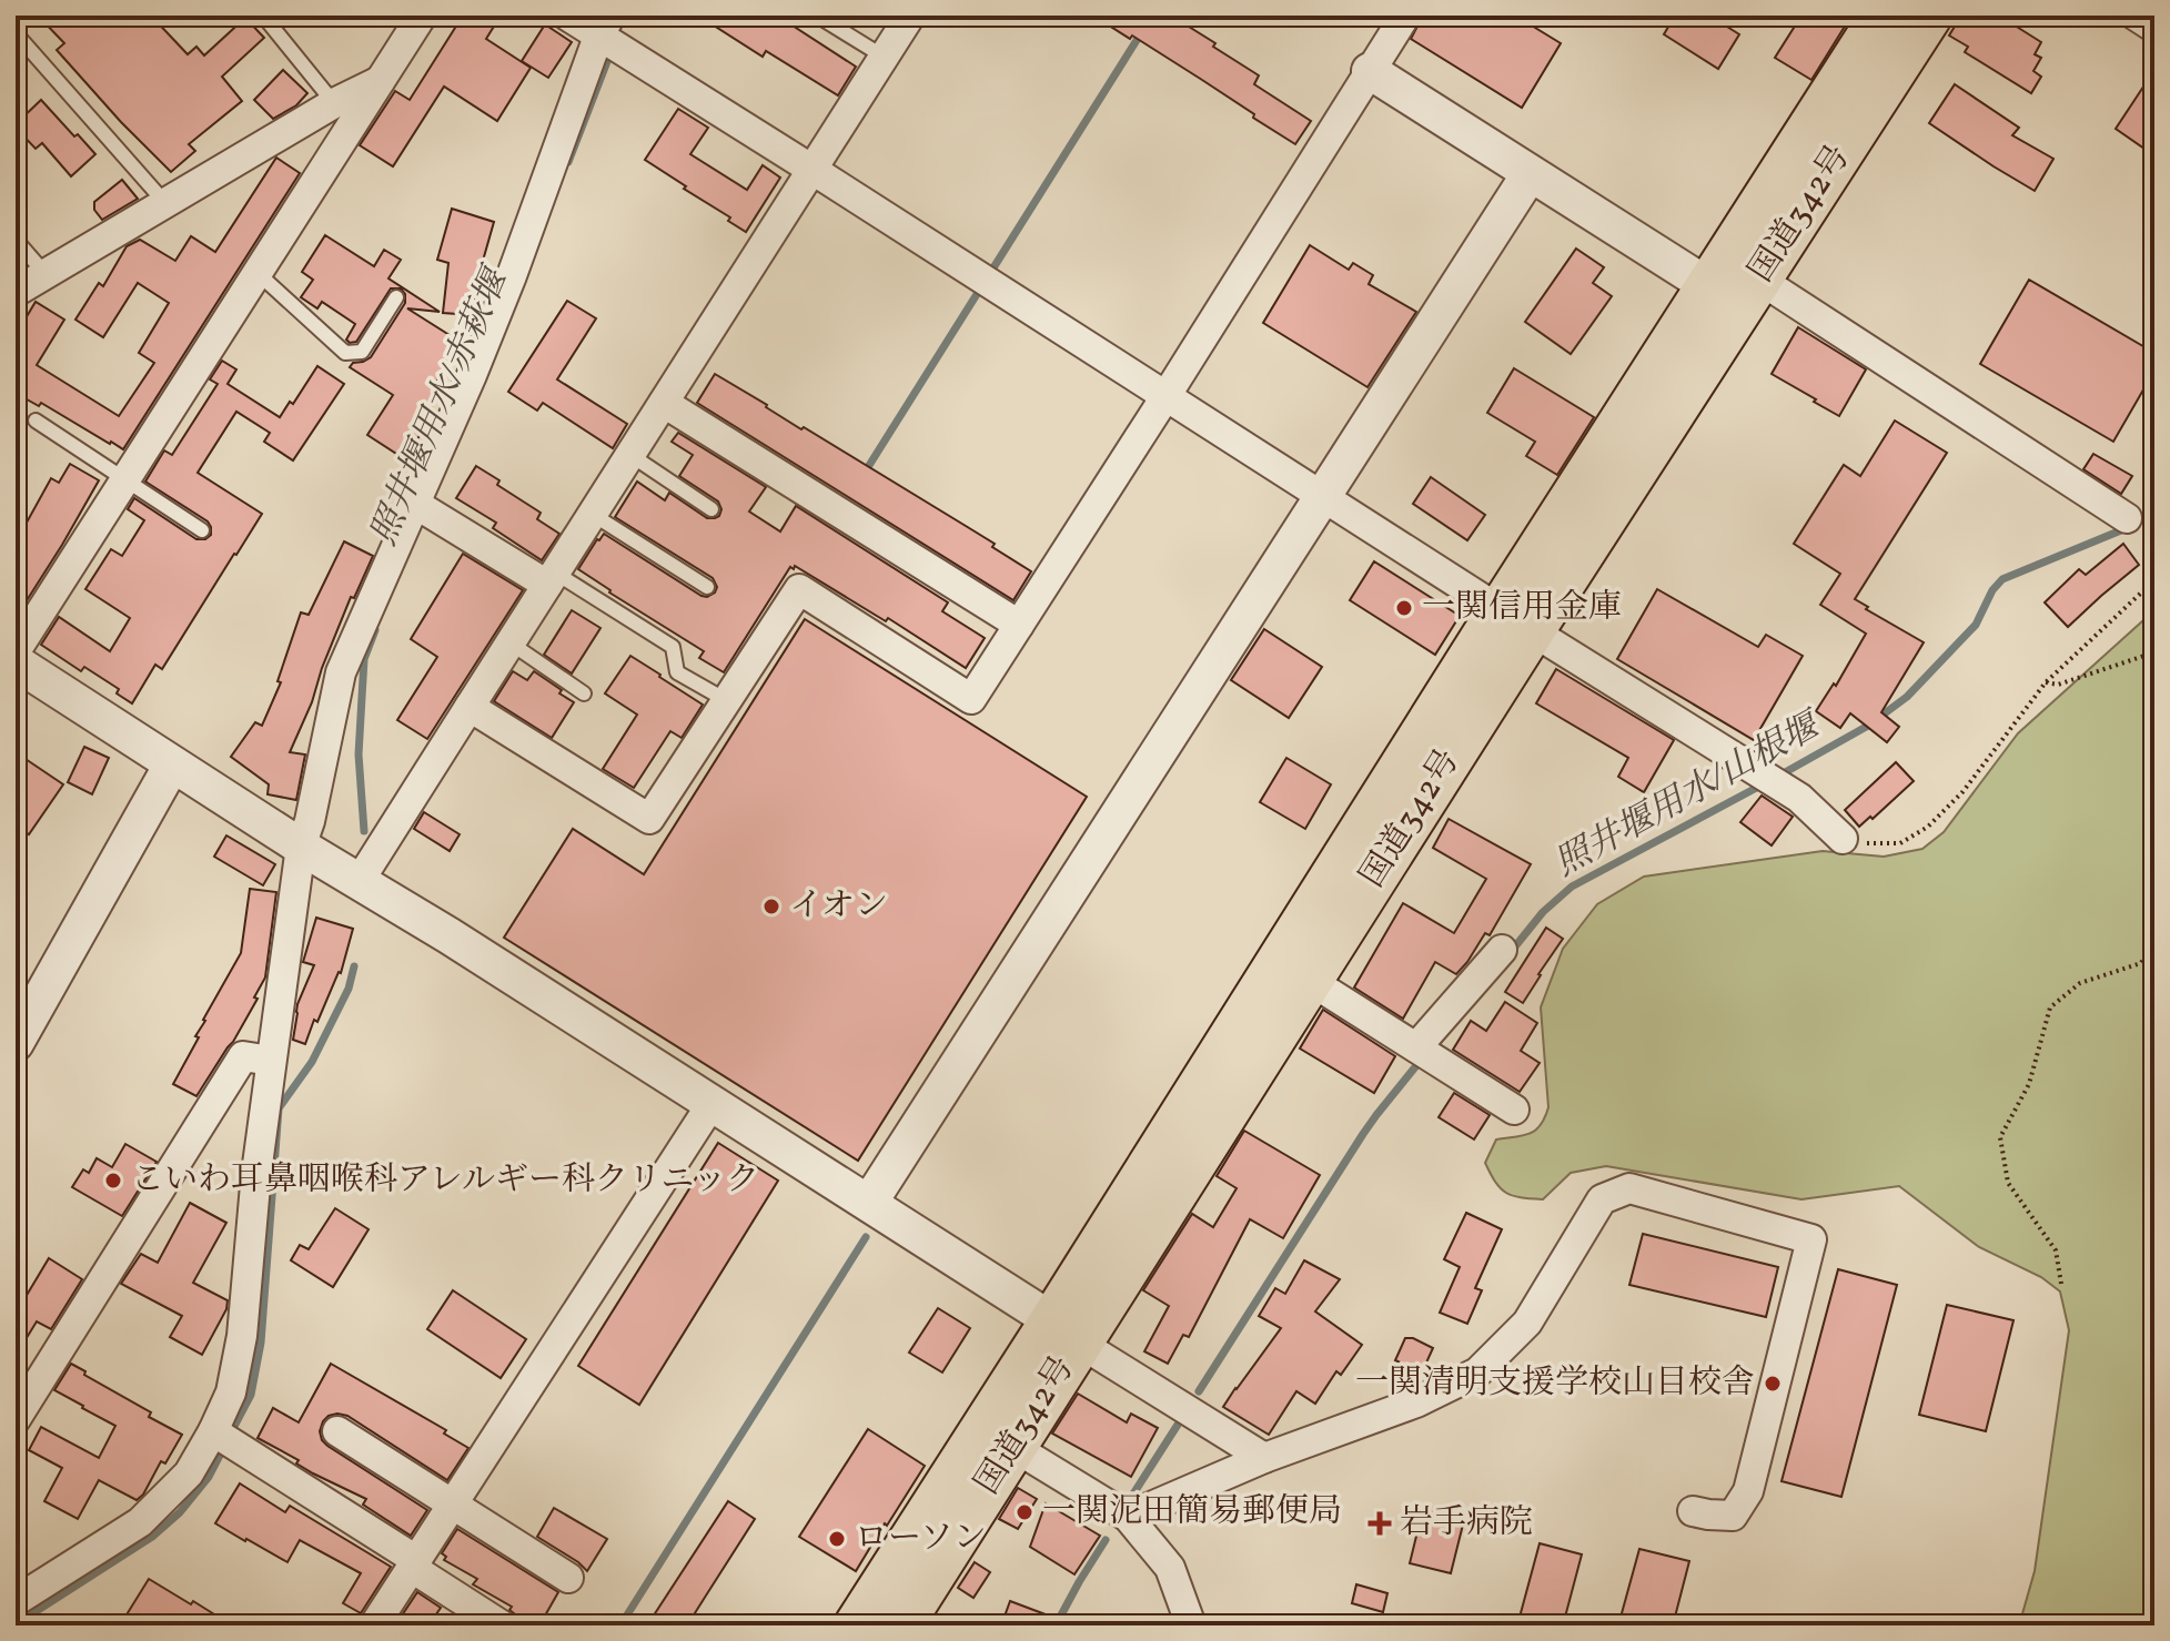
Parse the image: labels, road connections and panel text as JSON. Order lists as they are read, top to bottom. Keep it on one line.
{"streets":{"highway":["国道342号"]},"water":["照井堰用水/赤萩堰","照井堰用水/山根堰"],"places":{"other":["一関信用金庫","イオン","こいわ耳鼻咽喉科アレルギー科クリニック","一関清明支援学校山目校舎","一関泥田簡易郵便局","ローソン"],"health":["岩手病院"]}}
